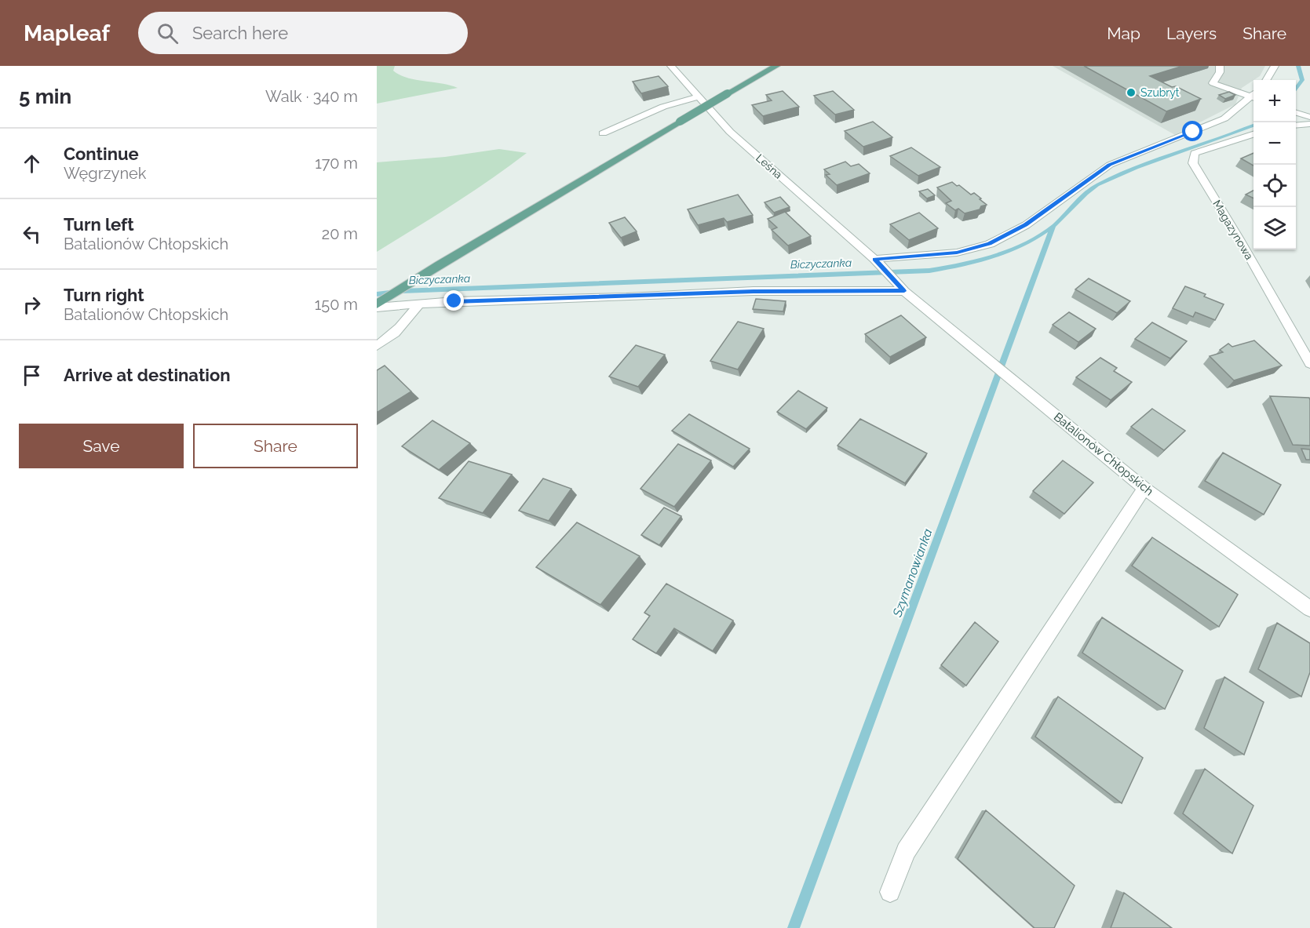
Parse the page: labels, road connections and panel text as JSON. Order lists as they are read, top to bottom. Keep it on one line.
{"streets":{"street":["Leśna","Magazynowa","Batalionów Chłopskich"]},"crossings":[["Leśna","Batalionów Chłopskich"]],"water":["Biczyczanka","Szymanowianka"],"places":["Szubryt"],"page":{"header":"Mapleaf","search":"Search here","nav":["Map","Layers","Share"],"heading":["5 min","Walk · 340 m"],"map_buttons":["+","−"],"list":[["Continue","Węgrzynek","170 m"],["Turn left","Batalionów Chłopskich","20 m"],["Turn right","Batalionów Chłopskich","150 m"],"Arrive at destination"],"buttons":["Save","Share"]}}
